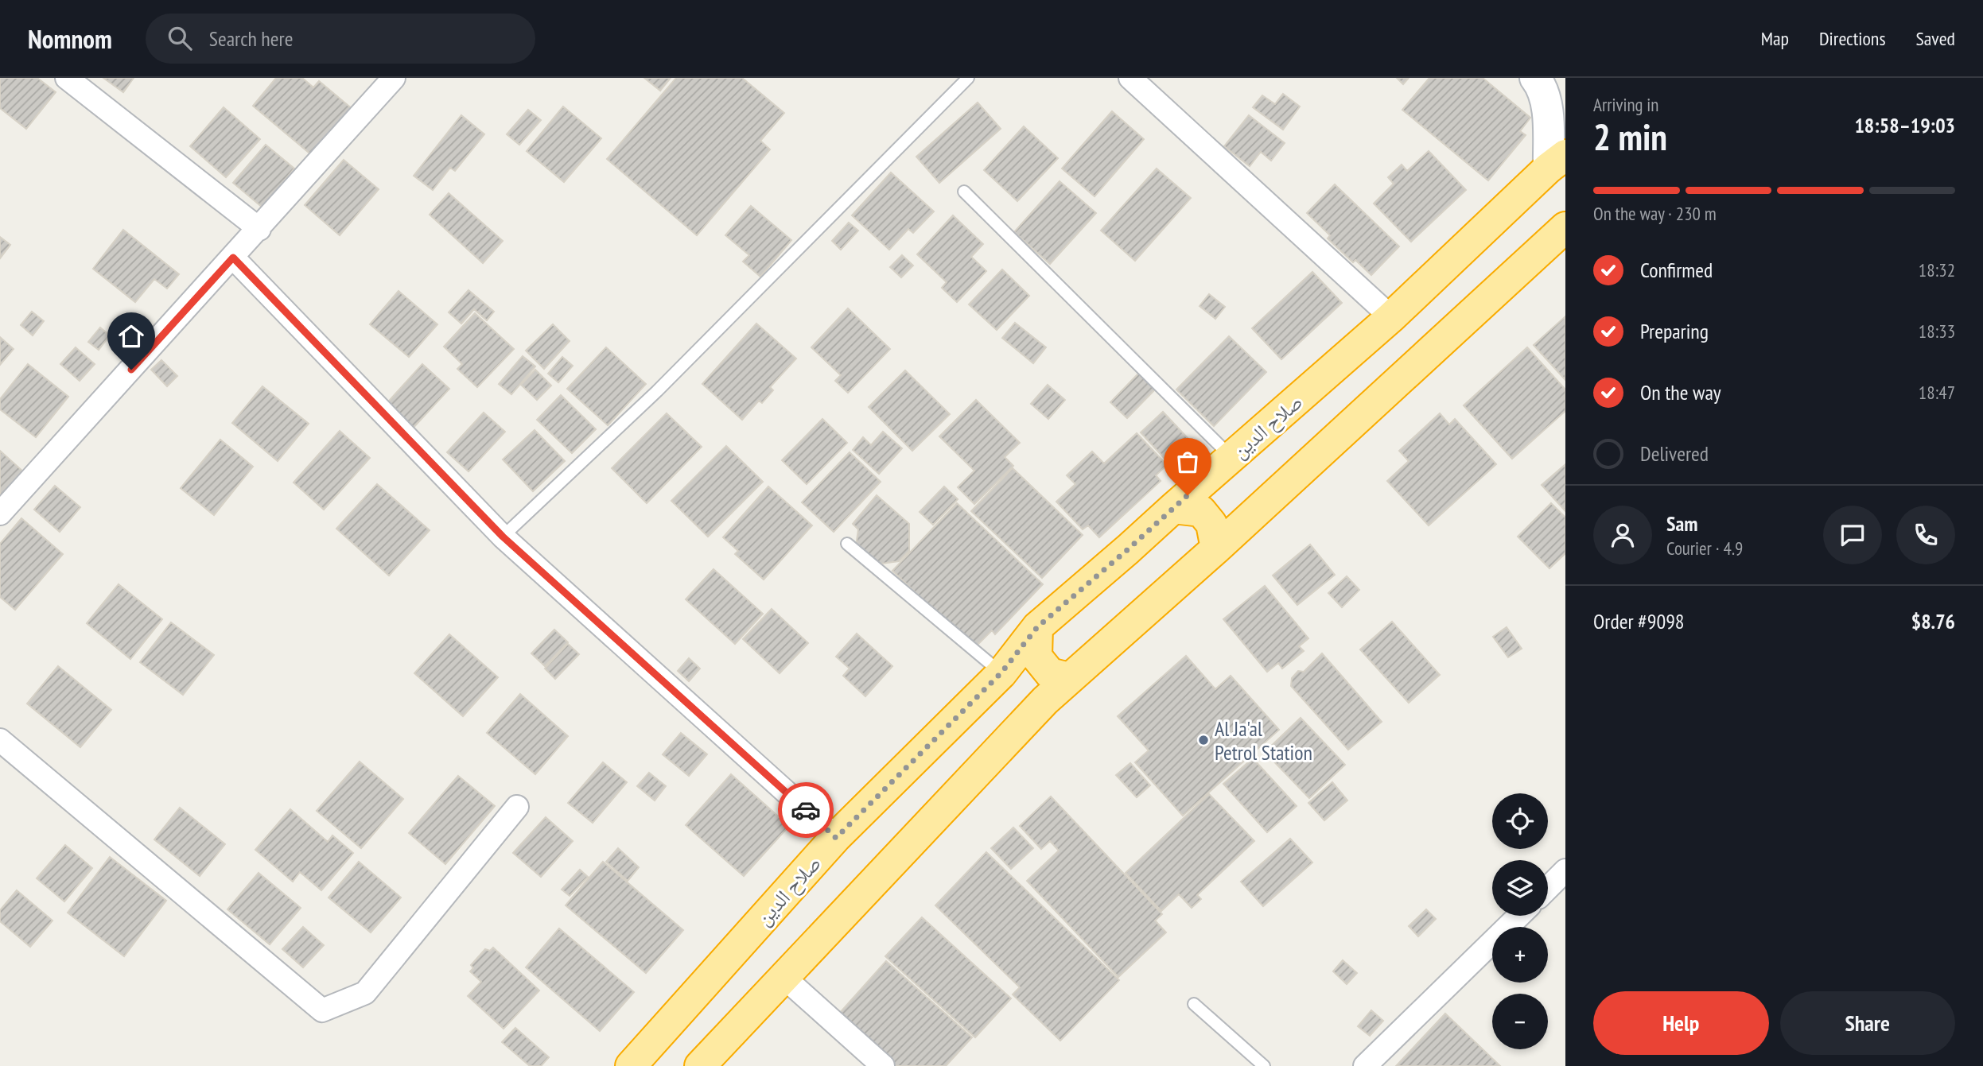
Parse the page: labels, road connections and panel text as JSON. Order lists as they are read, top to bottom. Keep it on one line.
{"streets":{"highway":["صلاح الدين"]},"places":["Al Ja'al Petrol Station"],"page":{"header":"Nomnom","search":"Search here","nav":["Map","Directions","Saved"],"heading":["2 min","Arriving in","18:58–19:03"],"panel":["Sam","Courier · 4.9","Order #9098","$8.76"],"bar":"On the way · 230 m","list":[["Confirmed","18:32"],["Preparing","18:33"],["On the way","18:47"],"Delivered"],"map_buttons":["+","−"],"buttons":["Help","Share"]}}
